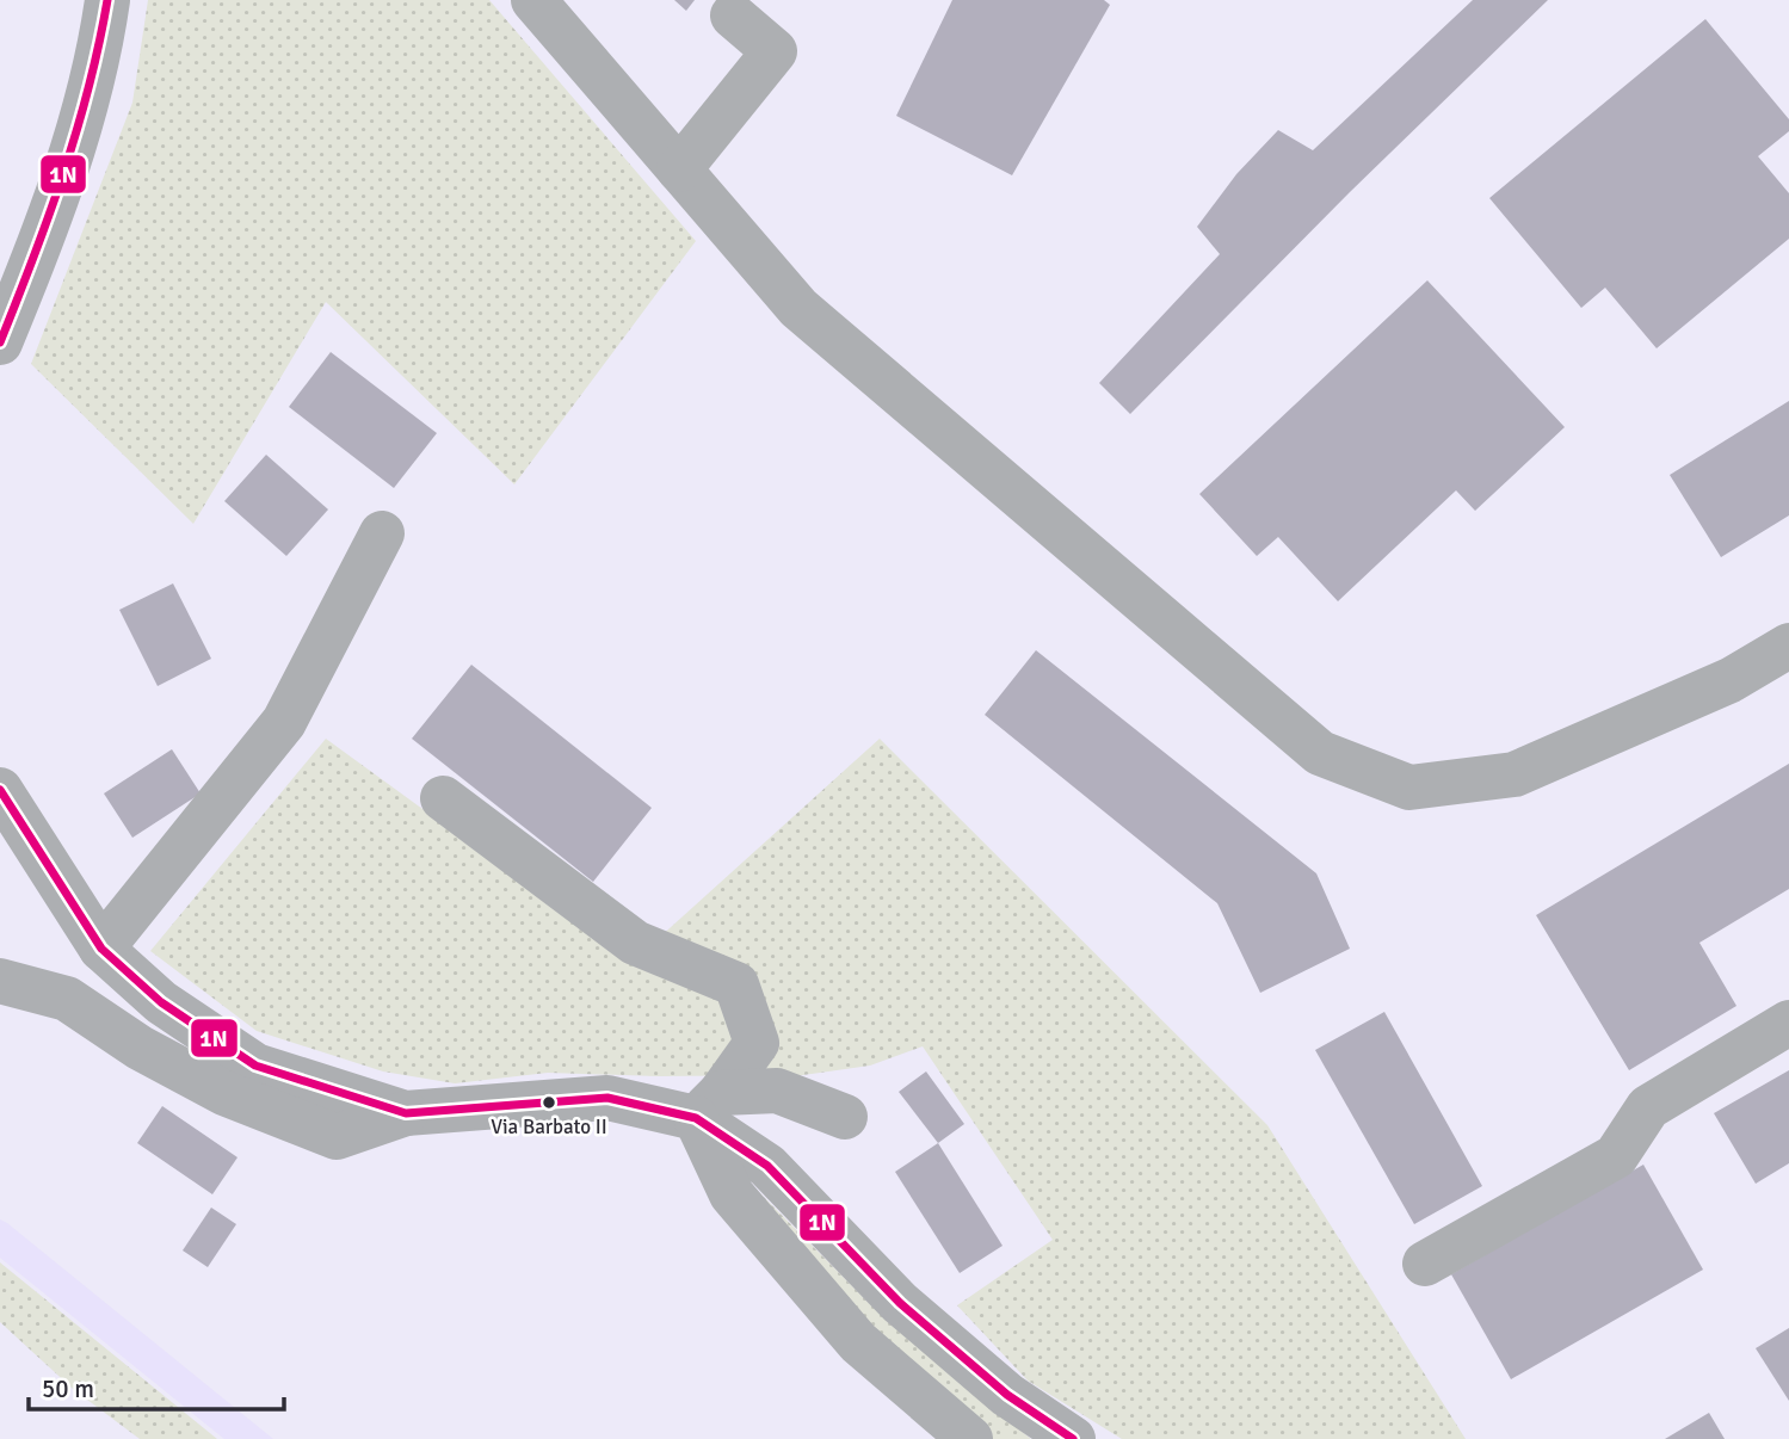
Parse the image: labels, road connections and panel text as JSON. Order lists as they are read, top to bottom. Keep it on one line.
{"places":["Via Barbato II"],"lines":["transit line 1N"],"scale_bar":"50 m"}
